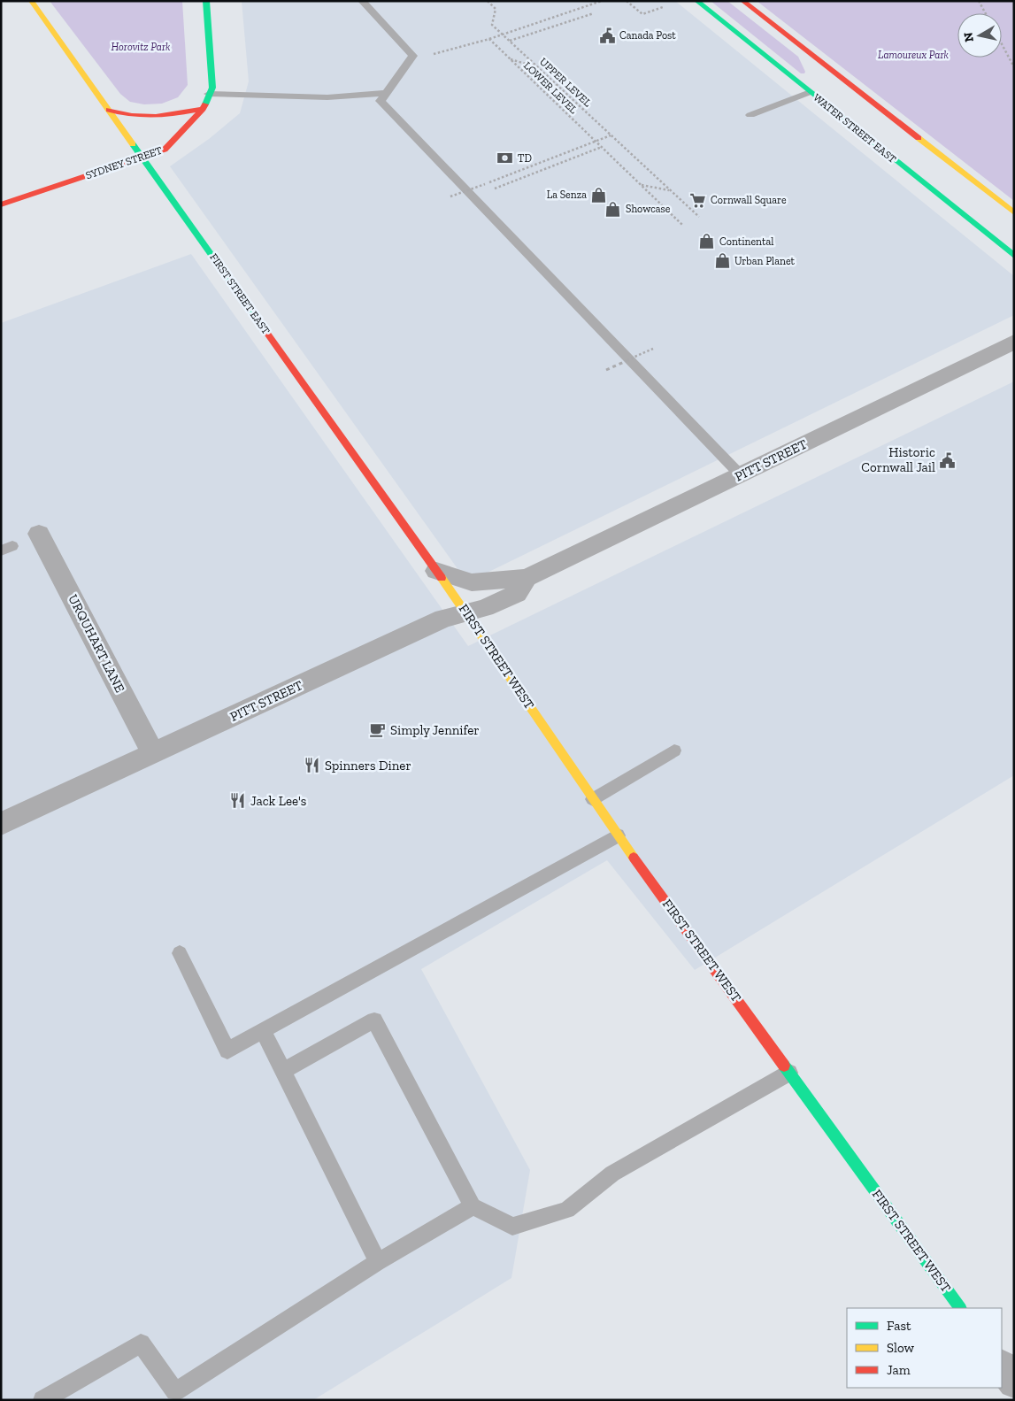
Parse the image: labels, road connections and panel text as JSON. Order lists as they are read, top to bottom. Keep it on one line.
{"streets":{"street":["WATER STREET EAST","SYDNEY STREET","FIRST STREET EAST","PITT STREET","URQUHART LANE","FIRST STREET WEST"],"path":["UPPER LEVEL","LOWER LEVEL"]},"crossings":[["SYDNEY STREET","FIRST STREET EAST"],["FIRST STREET EAST","PITT STREET"],["FIRST STREET EAST","FIRST STREET WEST"],["PITT STREET","URQUHART LANE"],["PITT STREET","FIRST STREET WEST"]],"parks":["Horovitz Park","Lamoureux Park"],"places":{"public building":["Canada Post","Historic Cornwall Jail"],"bank":["TD"],"shop":["La Senza","Showcase","Continental","Urban Planet"],"supermarket":["Cornwall Square"],"cafe":["Simply Jennifer"],"restaurant":["Spinners Diner","Jack Lee's"]},"legend":["Fast","Slow","Jam"],"north":"left"}
